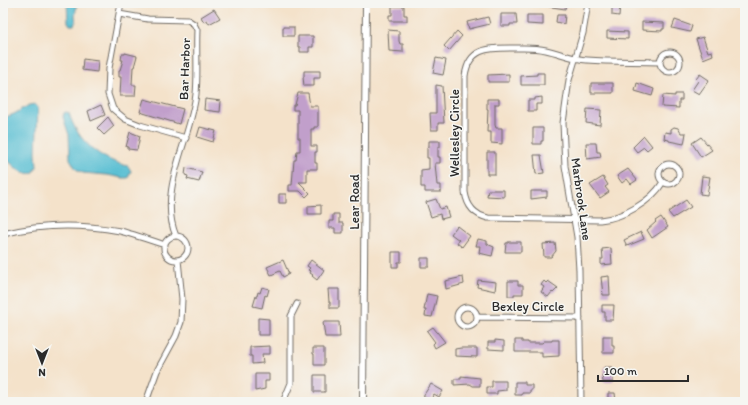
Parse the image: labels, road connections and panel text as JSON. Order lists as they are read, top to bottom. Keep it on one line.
{"streets":{"street":["Bar Harbor","Wellesley Circle","Marbrook Lane","Lear Road","Bexley Circle"]},"crossings":[["Wellesley Circle","Marbrook Lane"],["Marbrook Lane","Bexley Circle"]],"scale_bar":"100 m","north":"bottom"}
